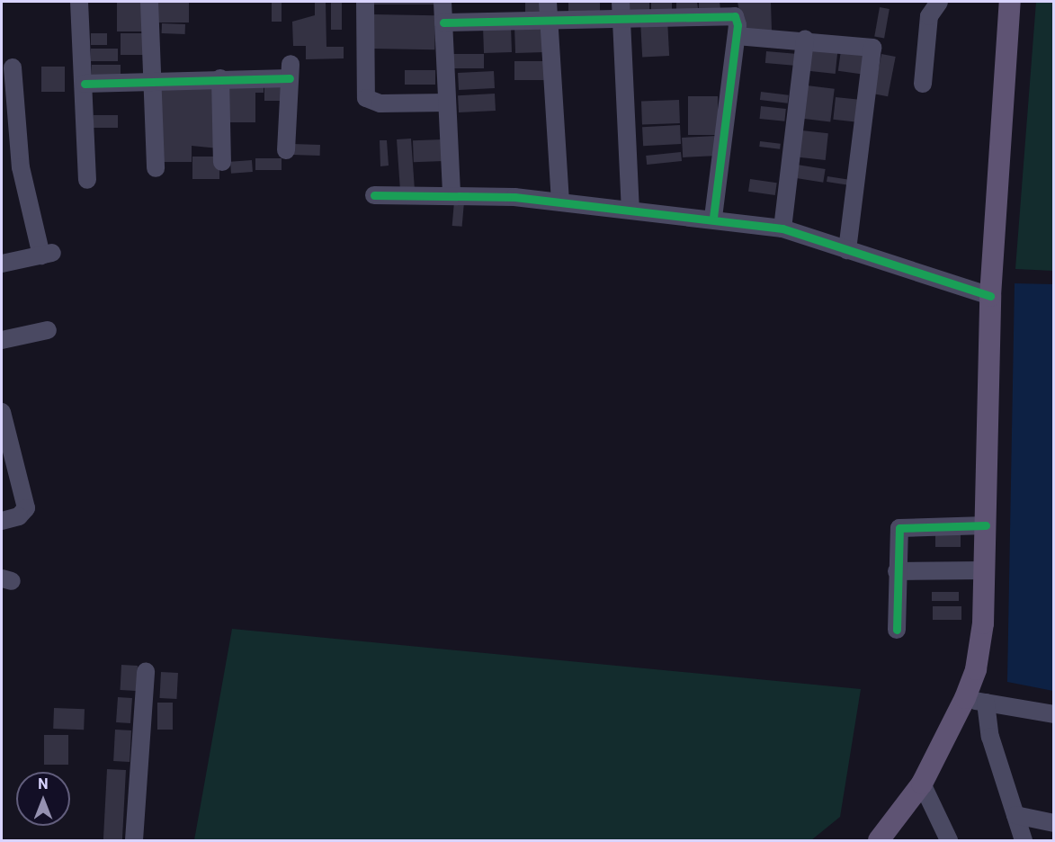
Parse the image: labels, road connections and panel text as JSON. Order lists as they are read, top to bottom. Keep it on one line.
{"north":"top"}
